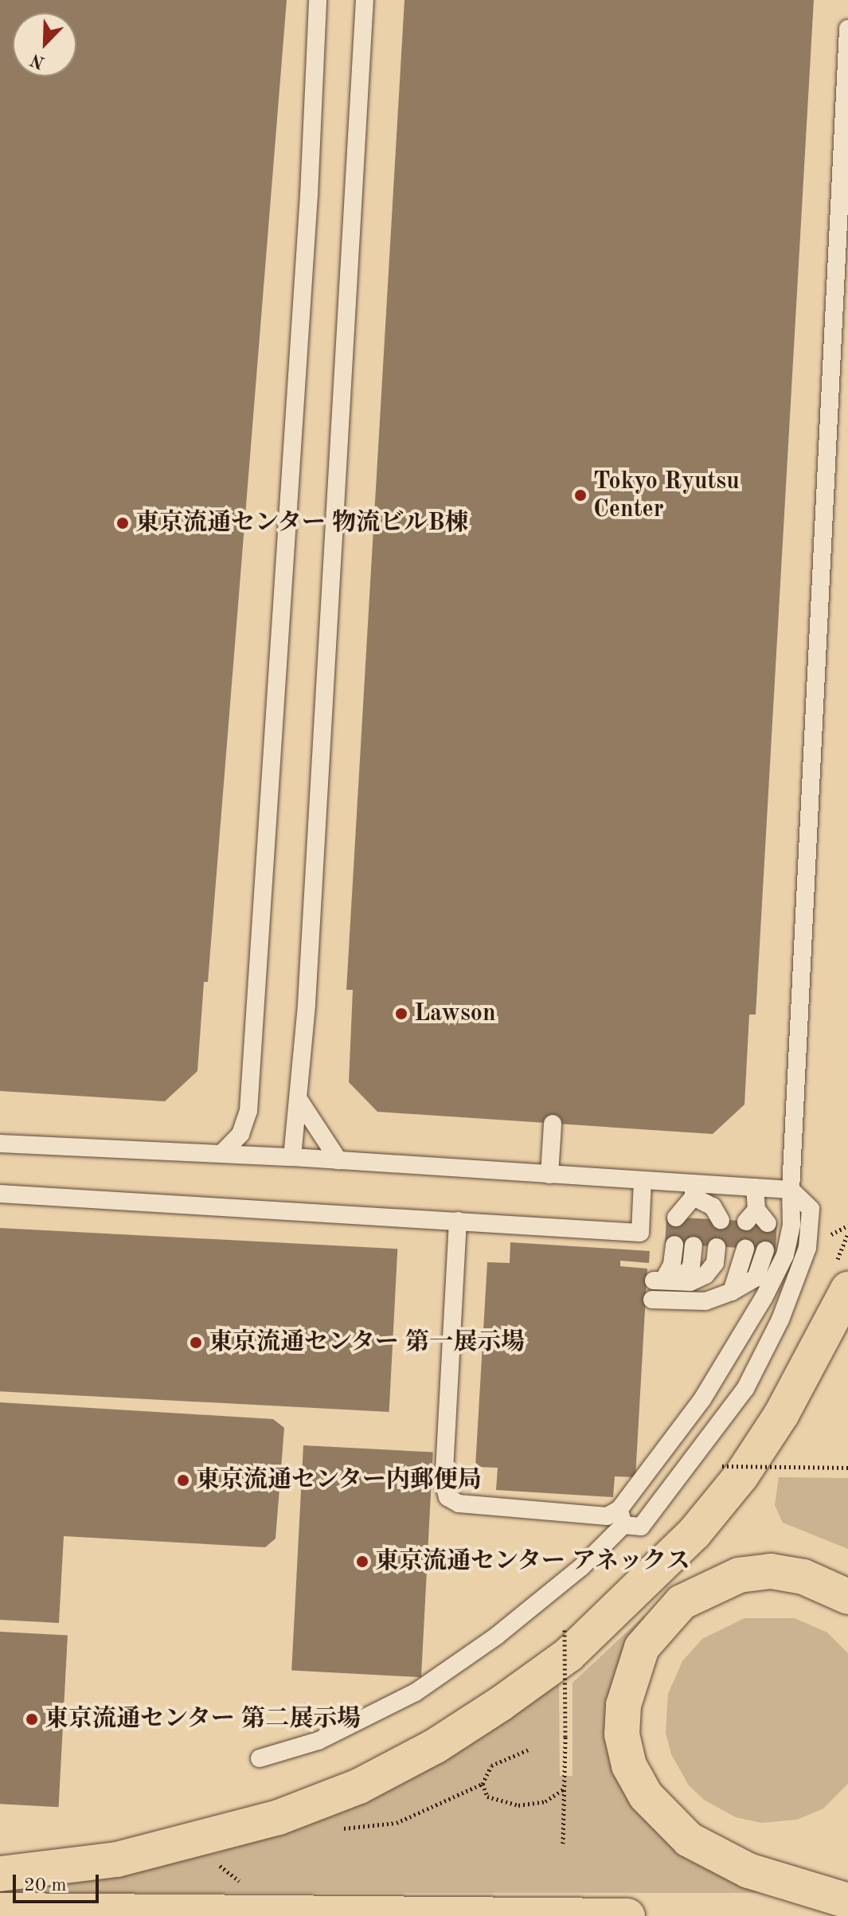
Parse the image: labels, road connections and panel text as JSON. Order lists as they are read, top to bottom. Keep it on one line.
{"places":["Tokyo Ryutsu Center","東京流通センター 物流ビルB棟","Lawson","東京流通センター 第一展示場","東京流通センター内郵便局","東京流通センター アネックス","東京流通センター 第二展示場"],"scale_bar":"20 m","north":"bottom left"}
